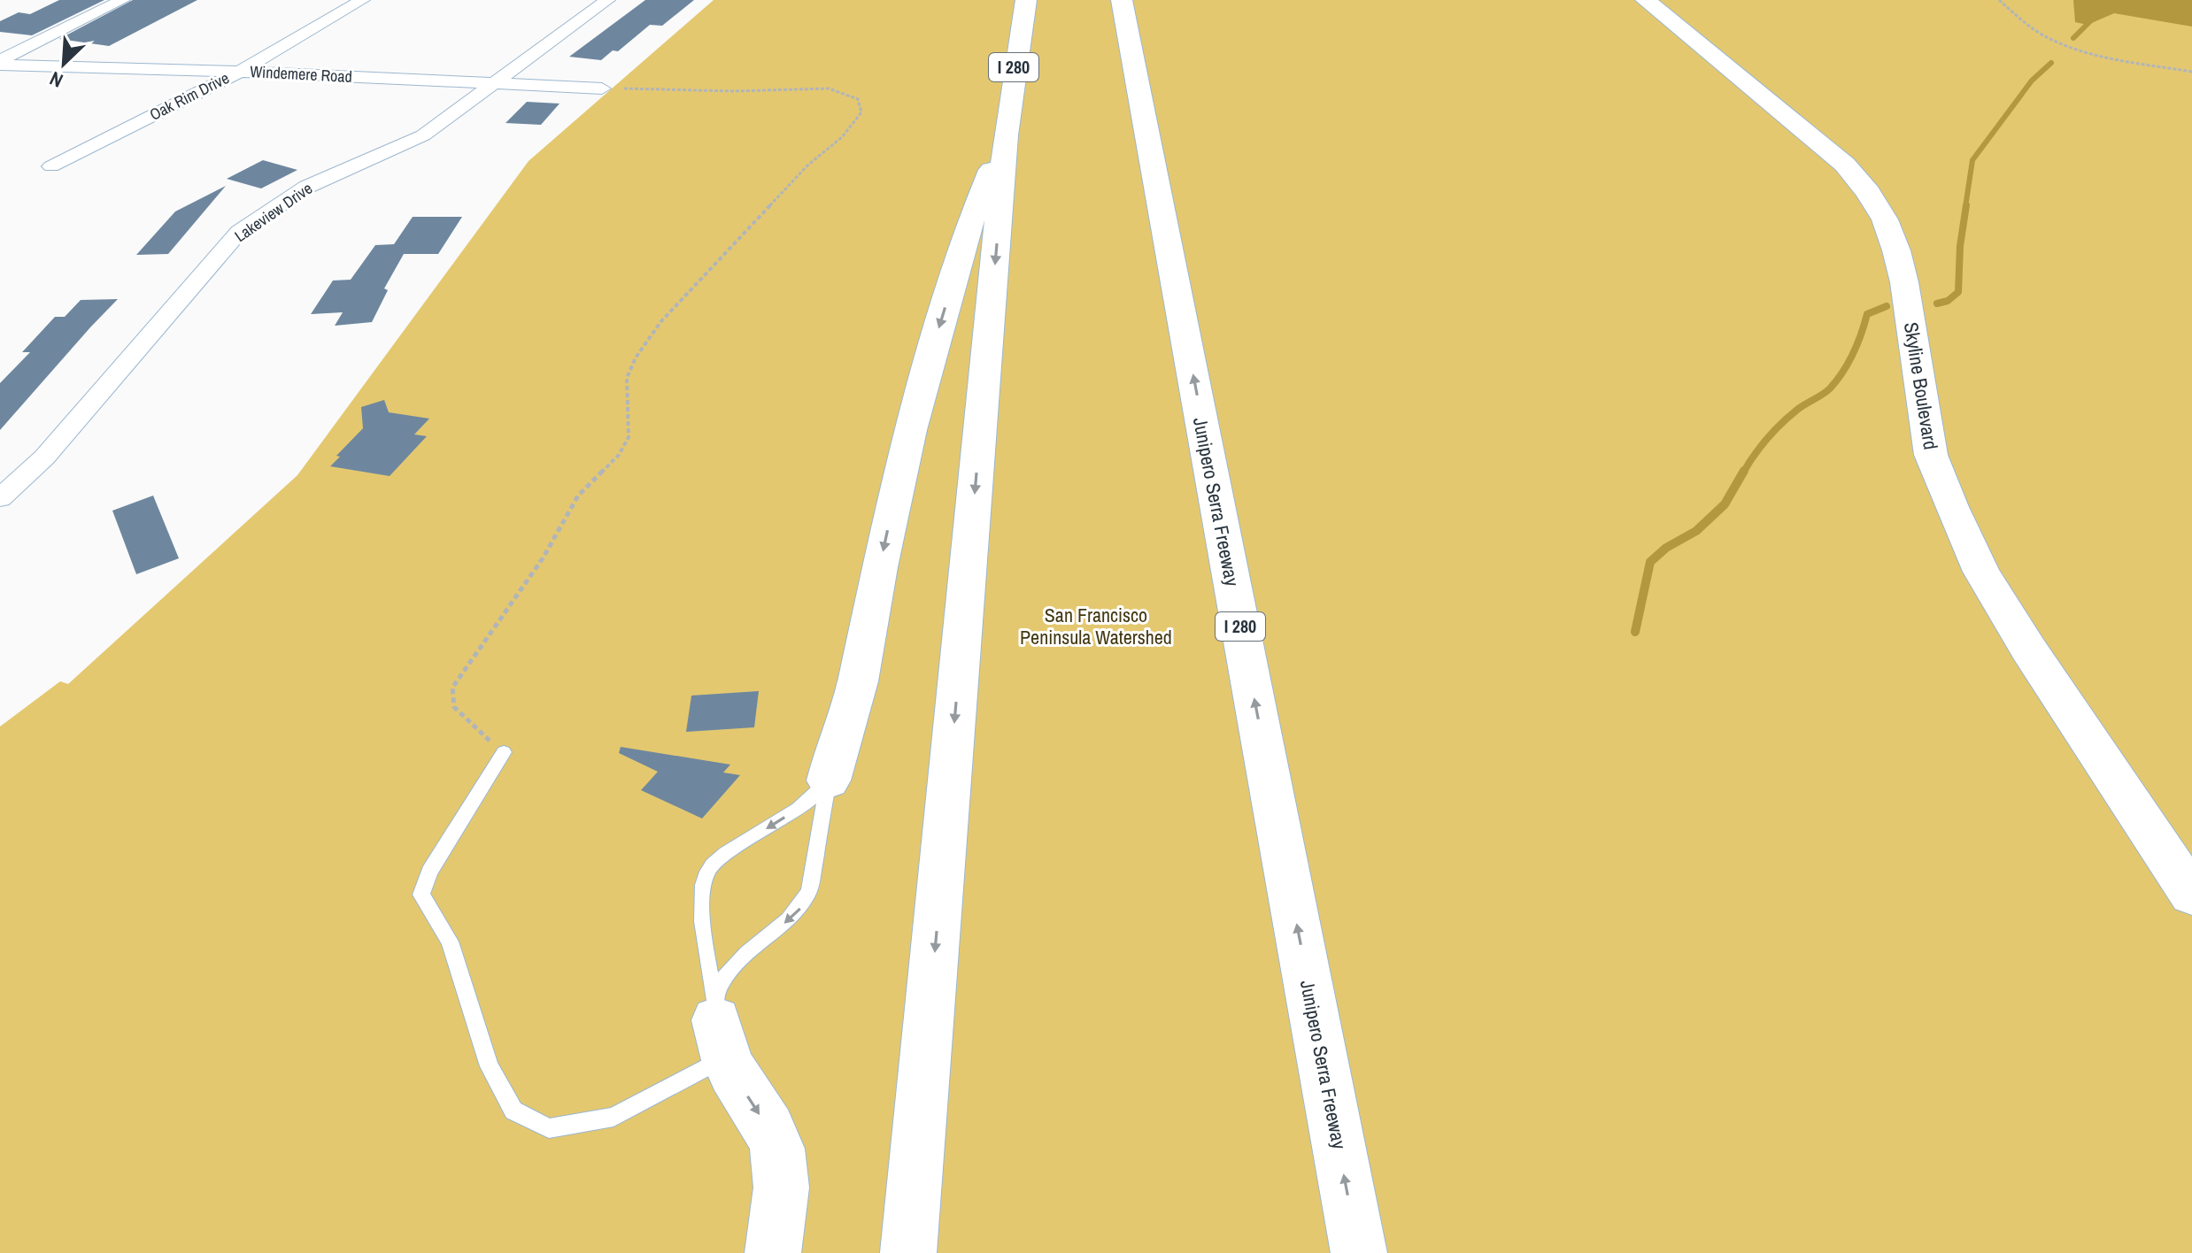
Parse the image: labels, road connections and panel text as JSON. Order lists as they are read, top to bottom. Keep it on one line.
{"streets":{"main road":["I 280","Skyline Boulevard","Junipero Serra Freeway"],"street":["Windemere Road","Oak Rim Drive","Lakeview Drive"]},"crossings":[["Windemere Road","Oak Rim Drive"],["Windemere Road","Lakeview Drive"]],"parks":["San Francisco Peninsula Watershed"],"north":"bottom left"}
